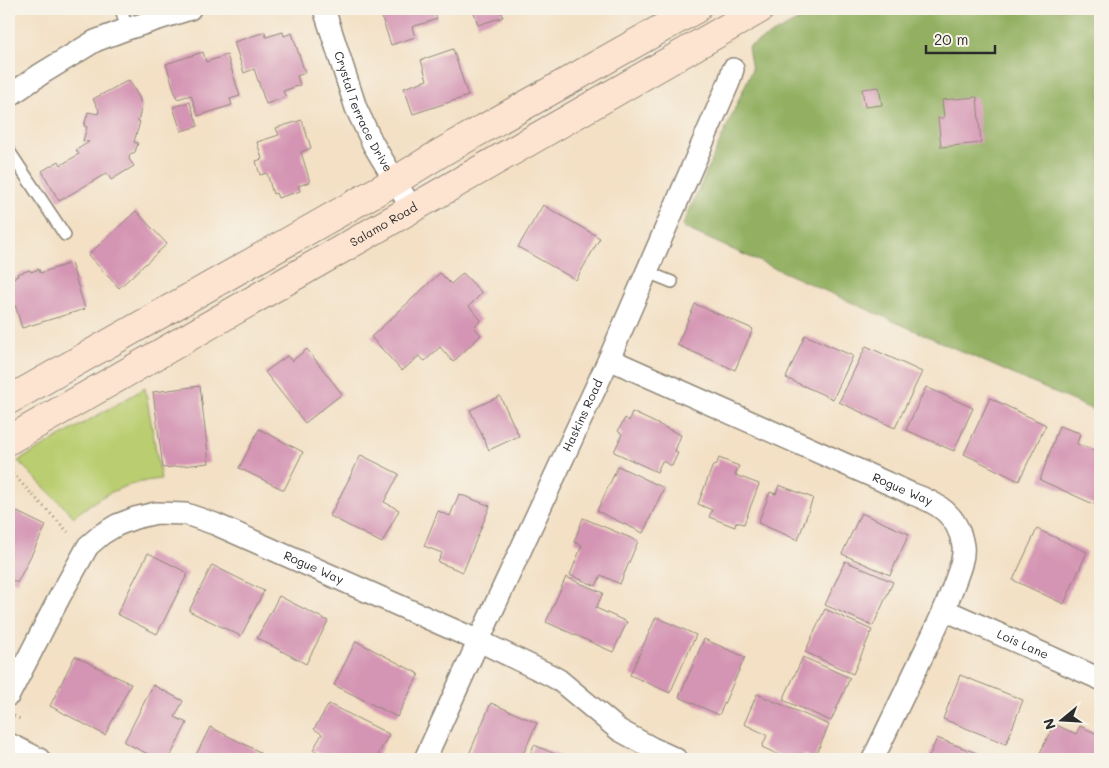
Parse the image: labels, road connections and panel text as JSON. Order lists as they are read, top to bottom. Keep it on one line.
{"streets":{"main road":["Salamo Road"],"street":["Crystal Terrace Drive","Haskins Road","Rogue Way","Lois Lane"]},"crossings":[["Crystal Terrace Drive","Salamo Road"],["Haskins Road","Rogue Way"],["Rogue Way","Lois Lane"]],"scale_bar":"20 m","north":"left"}
